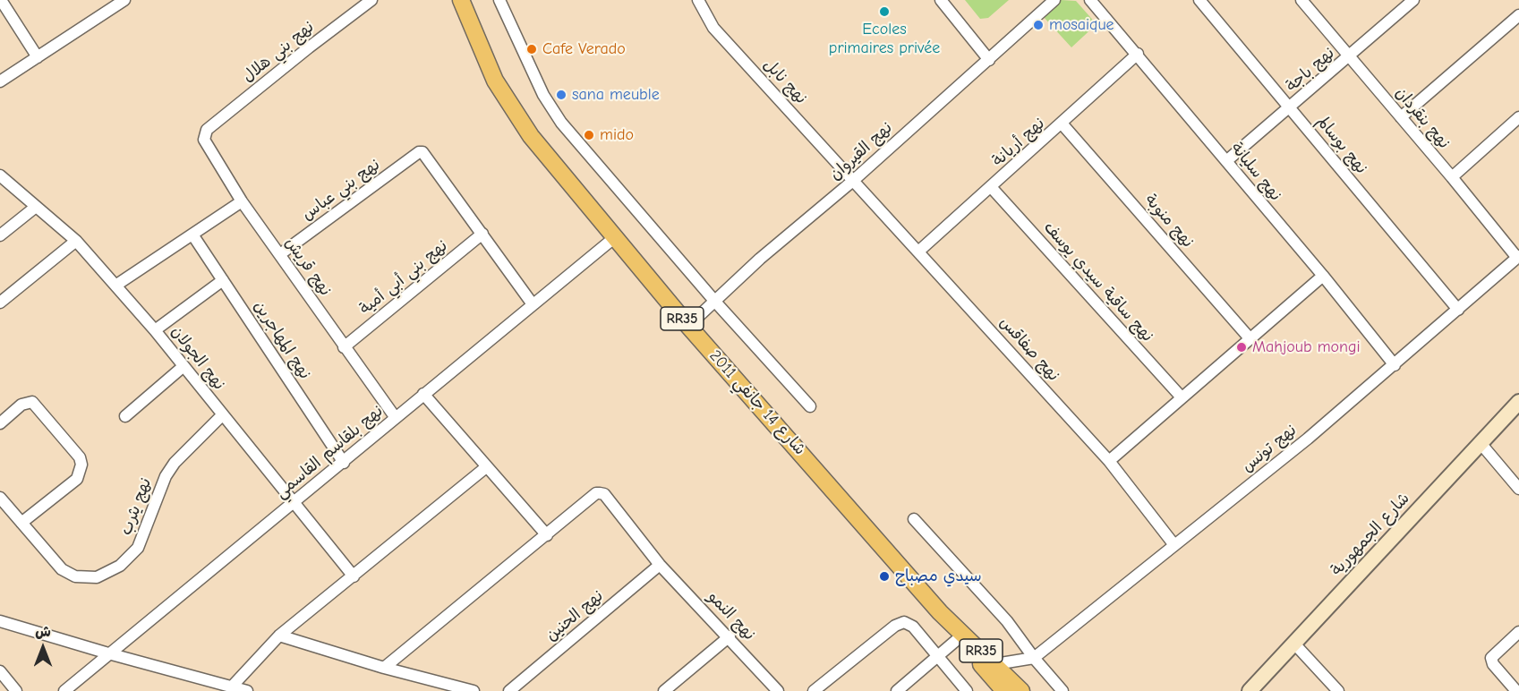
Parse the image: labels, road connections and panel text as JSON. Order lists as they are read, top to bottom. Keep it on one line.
{"streets":{"main road":["RR35","شارع 14 جانفي 2011"],"street":["نهج بني هلال","نهج باجة","نهج نابل","نهج بنقردان","نهج أريانة","نهج بوسالم","نهج القيروان","نهج سليانة","نهج بني عباس","نهج منوبة","نهج قريش","نهج بني أبي أمية","نهج ساقية سيدي يوسف","نهج المهاجرين","نهج صفاقس","نهج الجولان","نهج تونس","نهج بلقاسم القاسمي","نهج يثرب","شارع الجمهورية","نهج الحنين","نهج النمو"]},"crossings":[["نهج بني هلال","نهج قريش"],["نهج باجة","نهج بنقردان"],["نهج باجة","نهج بوسالم"],["نهج باجة","نهج سليانة"],["نهج نابل","نهج القيروان"],["نهج نابل","نهج صفاقس"],["نهج بنقردان","نهج تونس"],["نهج أريانة","نهج سليانة"],["نهج أريانة","نهج منوبة"],["نهج أريانة","نهج ساقية سيدي يوسف"],["نهج أريانة","نهج صفاقس"],["نهج بوسالم","نهج تونس"],["نهج القيروان","نهج صفاقس"],["نهج القيروان","شارع 14 جانفي 2011"],["نهج سليانة","نهج تونس"],["نهج بني عباس","نهج قريش"],["نهج بني عباس","نهج بني أبي أمية"],["نهج قريش","نهج بني أبي أمية"],["نهج قريش","نهج بلقاسم القاسمي"],["نهج المهاجرين","نهج بلقاسم القاسمي"],["نهج صفاقس","نهج تونس"],["نهج الجولان","نهج بلقاسم القاسمي"],["نهج الجولان","نهج يثرب"],["شارع 14 جانفي 2011","نهج بلقاسم القاسمي"],["نهج الحنين","نهج النمو"]],"places":["Ecoles primaires privée","mosaique","Cafe Verado","sana meuble","mido","Mahjoub mongi","سيدي مصباح"],"north":"top"}
